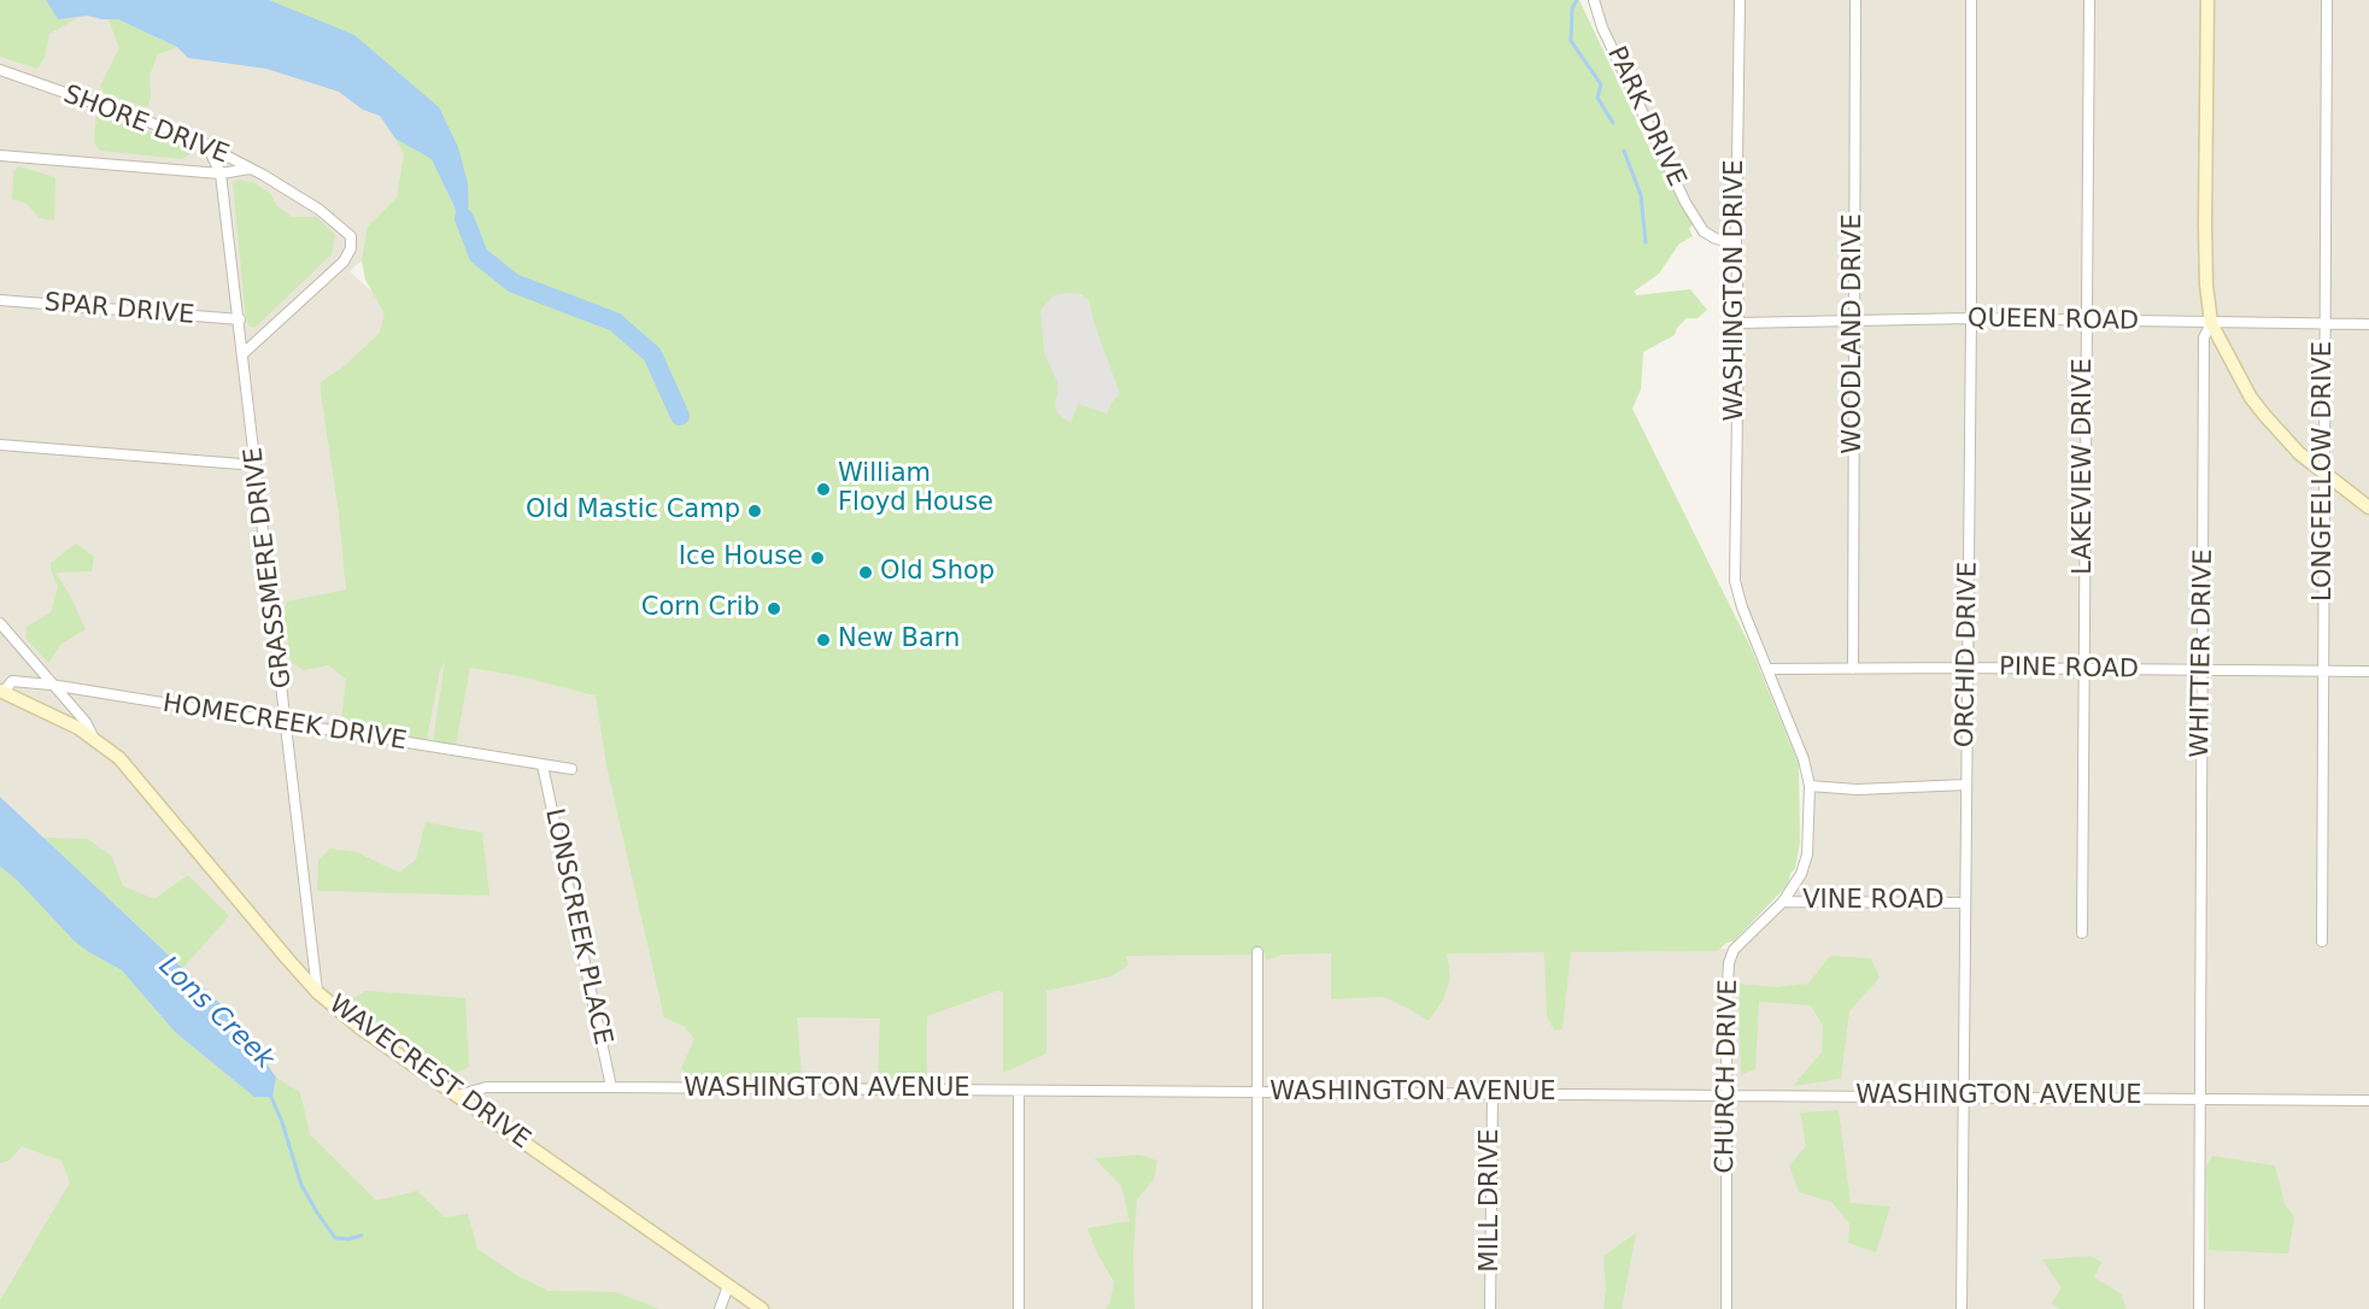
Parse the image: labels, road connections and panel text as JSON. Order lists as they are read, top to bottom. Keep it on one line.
{"streets":{"street":["PARK DRIVE","SHORE DRIVE","WASHINGTON DRIVE","SPAR DRIVE","QUEEN ROAD","WOODLAND DRIVE","LAKEVIEW DRIVE","LONGFELLOW DRIVE","GRASSMERE DRIVE","WHITTIER DRIVE","ORCHID DRIVE","PINE ROAD","HOMECREEK DRIVE","VINE ROAD","LONSCREEK PLACE","WAVECREST DRIVE","CHURCH DRIVE","WASHINGTON AVENUE","MILL DRIVE"]},"crossings":[["PARK DRIVE","WASHINGTON DRIVE"],["SHORE DRIVE","GRASSMERE DRIVE"],["WASHINGTON DRIVE","QUEEN ROAD"],["WASHINGTON DRIVE","PINE ROAD"],["WASHINGTON DRIVE","CHURCH DRIVE"],["SPAR DRIVE","GRASSMERE DRIVE"],["QUEEN ROAD","WOODLAND DRIVE"],["QUEEN ROAD","LAKEVIEW DRIVE"],["QUEEN ROAD","LONGFELLOW DRIVE"],["QUEEN ROAD","WHITTIER DRIVE"],["QUEEN ROAD","ORCHID DRIVE"],["WOODLAND DRIVE","PINE ROAD"],["LAKEVIEW DRIVE","PINE ROAD"],["LONGFELLOW DRIVE","PINE ROAD"],["GRASSMERE DRIVE","HOMECREEK DRIVE"],["GRASSMERE DRIVE","WAVECREST DRIVE"],["WHITTIER DRIVE","PINE ROAD"],["WHITTIER DRIVE","WASHINGTON AVENUE"],["ORCHID DRIVE","PINE ROAD"],["ORCHID DRIVE","VINE ROAD"],["ORCHID DRIVE","WASHINGTON AVENUE"],["PINE ROAD","CHURCH DRIVE"],["HOMECREEK DRIVE","LONSCREEK PLACE"],["HOMECREEK DRIVE","WAVECREST DRIVE"],["VINE ROAD","CHURCH DRIVE"],["LONSCREEK PLACE","WASHINGTON AVENUE"],["WAVECREST DRIVE","WASHINGTON AVENUE"],["CHURCH DRIVE","WASHINGTON AVENUE"],["WASHINGTON AVENUE","MILL DRIVE"]],"water":["Lons Creek"],"places":["William Floyd House","Old Mastic Camp","Ice House","Old Shop","Corn Crib","New Barn"]}
